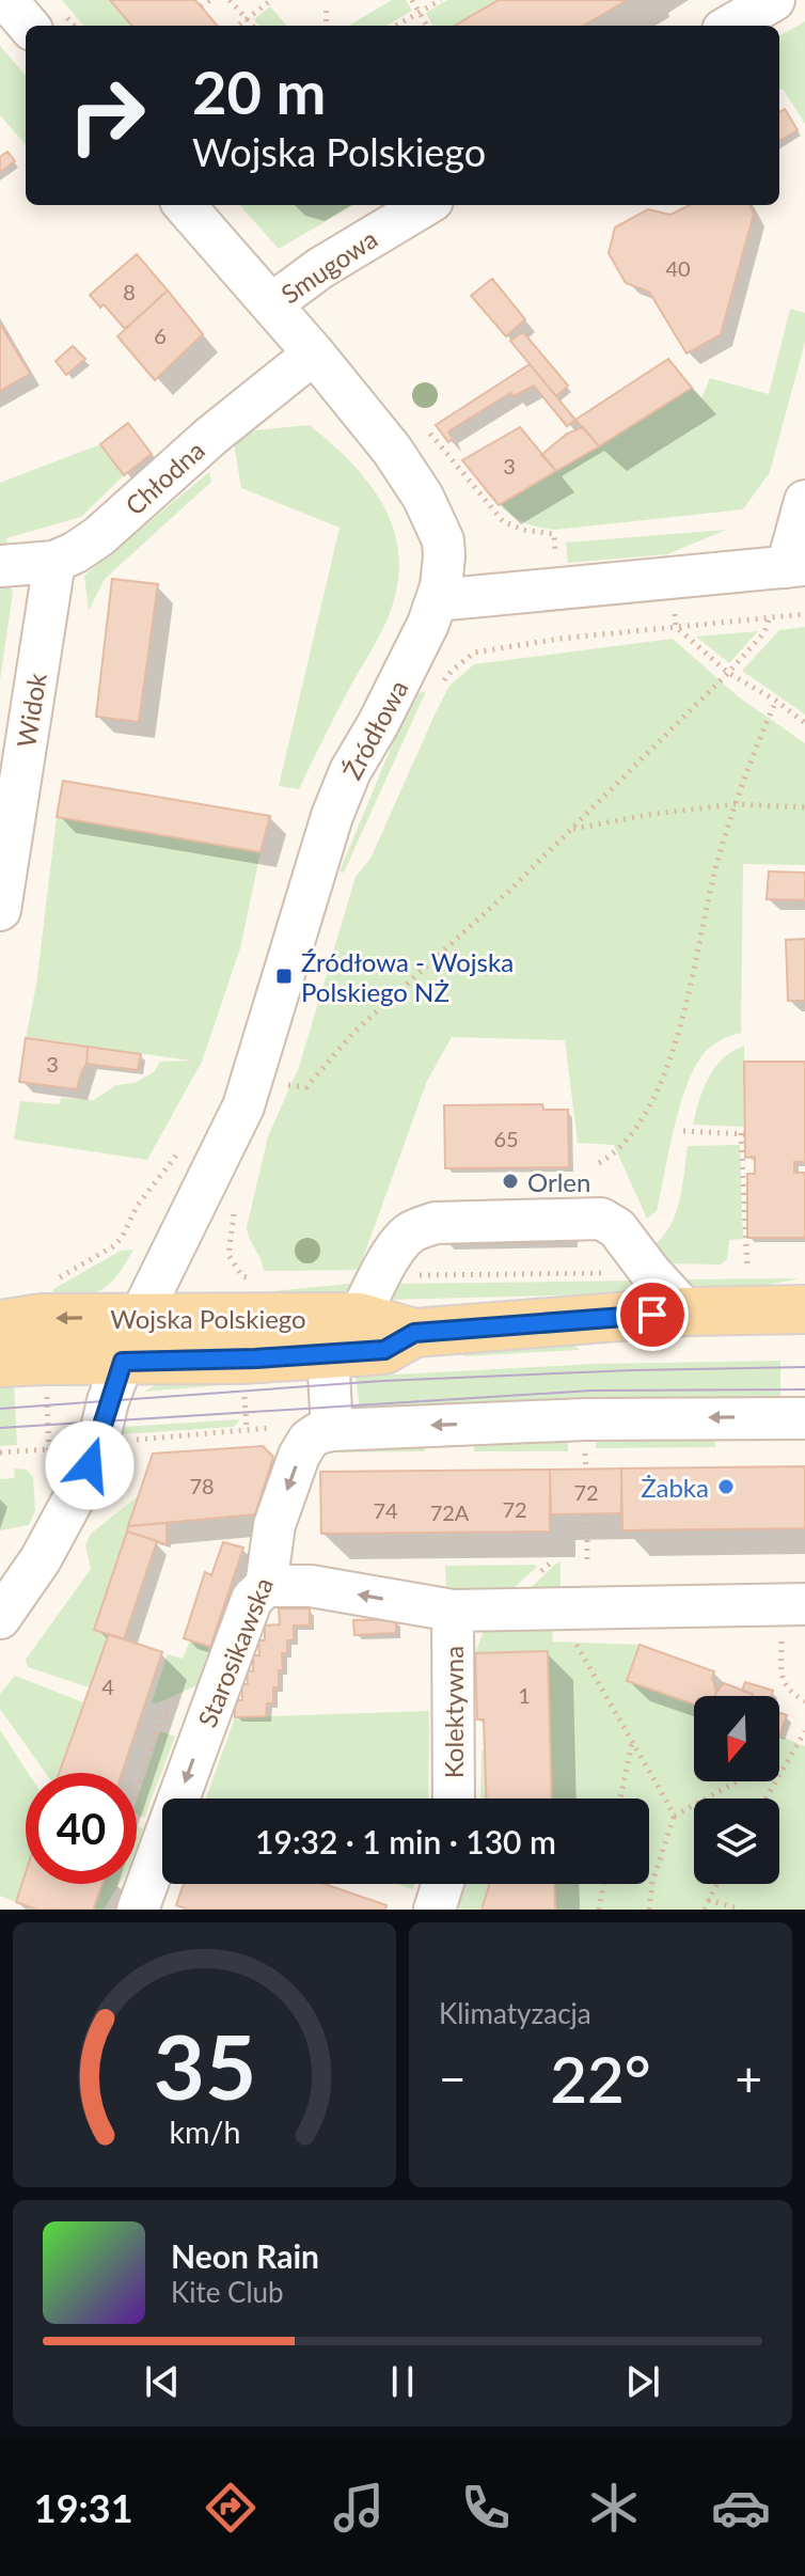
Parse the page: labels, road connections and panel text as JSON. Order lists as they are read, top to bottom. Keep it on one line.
{"streets":{"main road":["Wojska Polskiego"],"street":["Smugowa","Chłodna","Widok","Źródłowa","Starosikawska","Kolektywna"]},"crossings":[["Smugowa","Źródłowa"],["Chłodna","Widok"],["Chłodna","Źródłowa"],["Źródłowa","Wojska Polskiego"]],"one_way":["Starosikawska"],"places":{"transit":["Źródłowa - Wojska Polskiego NŻ"],"other":["Orlen","Żabka"]},"house_numbers":["40","8","6","3","3","65","78","72","72","74","72A","4","1"],"north":"bottom","page":{"turn":["20 m","Wojska Polskiego"],"limit":"40","trip":"19:32 · 1 min · 130 m","tile":"Klimatyzacja","heat":["−","22°","+"],"song":["Neon Rain","Kite Club"],"tabs":"19:31","gauge":["35","km/h"]}}
